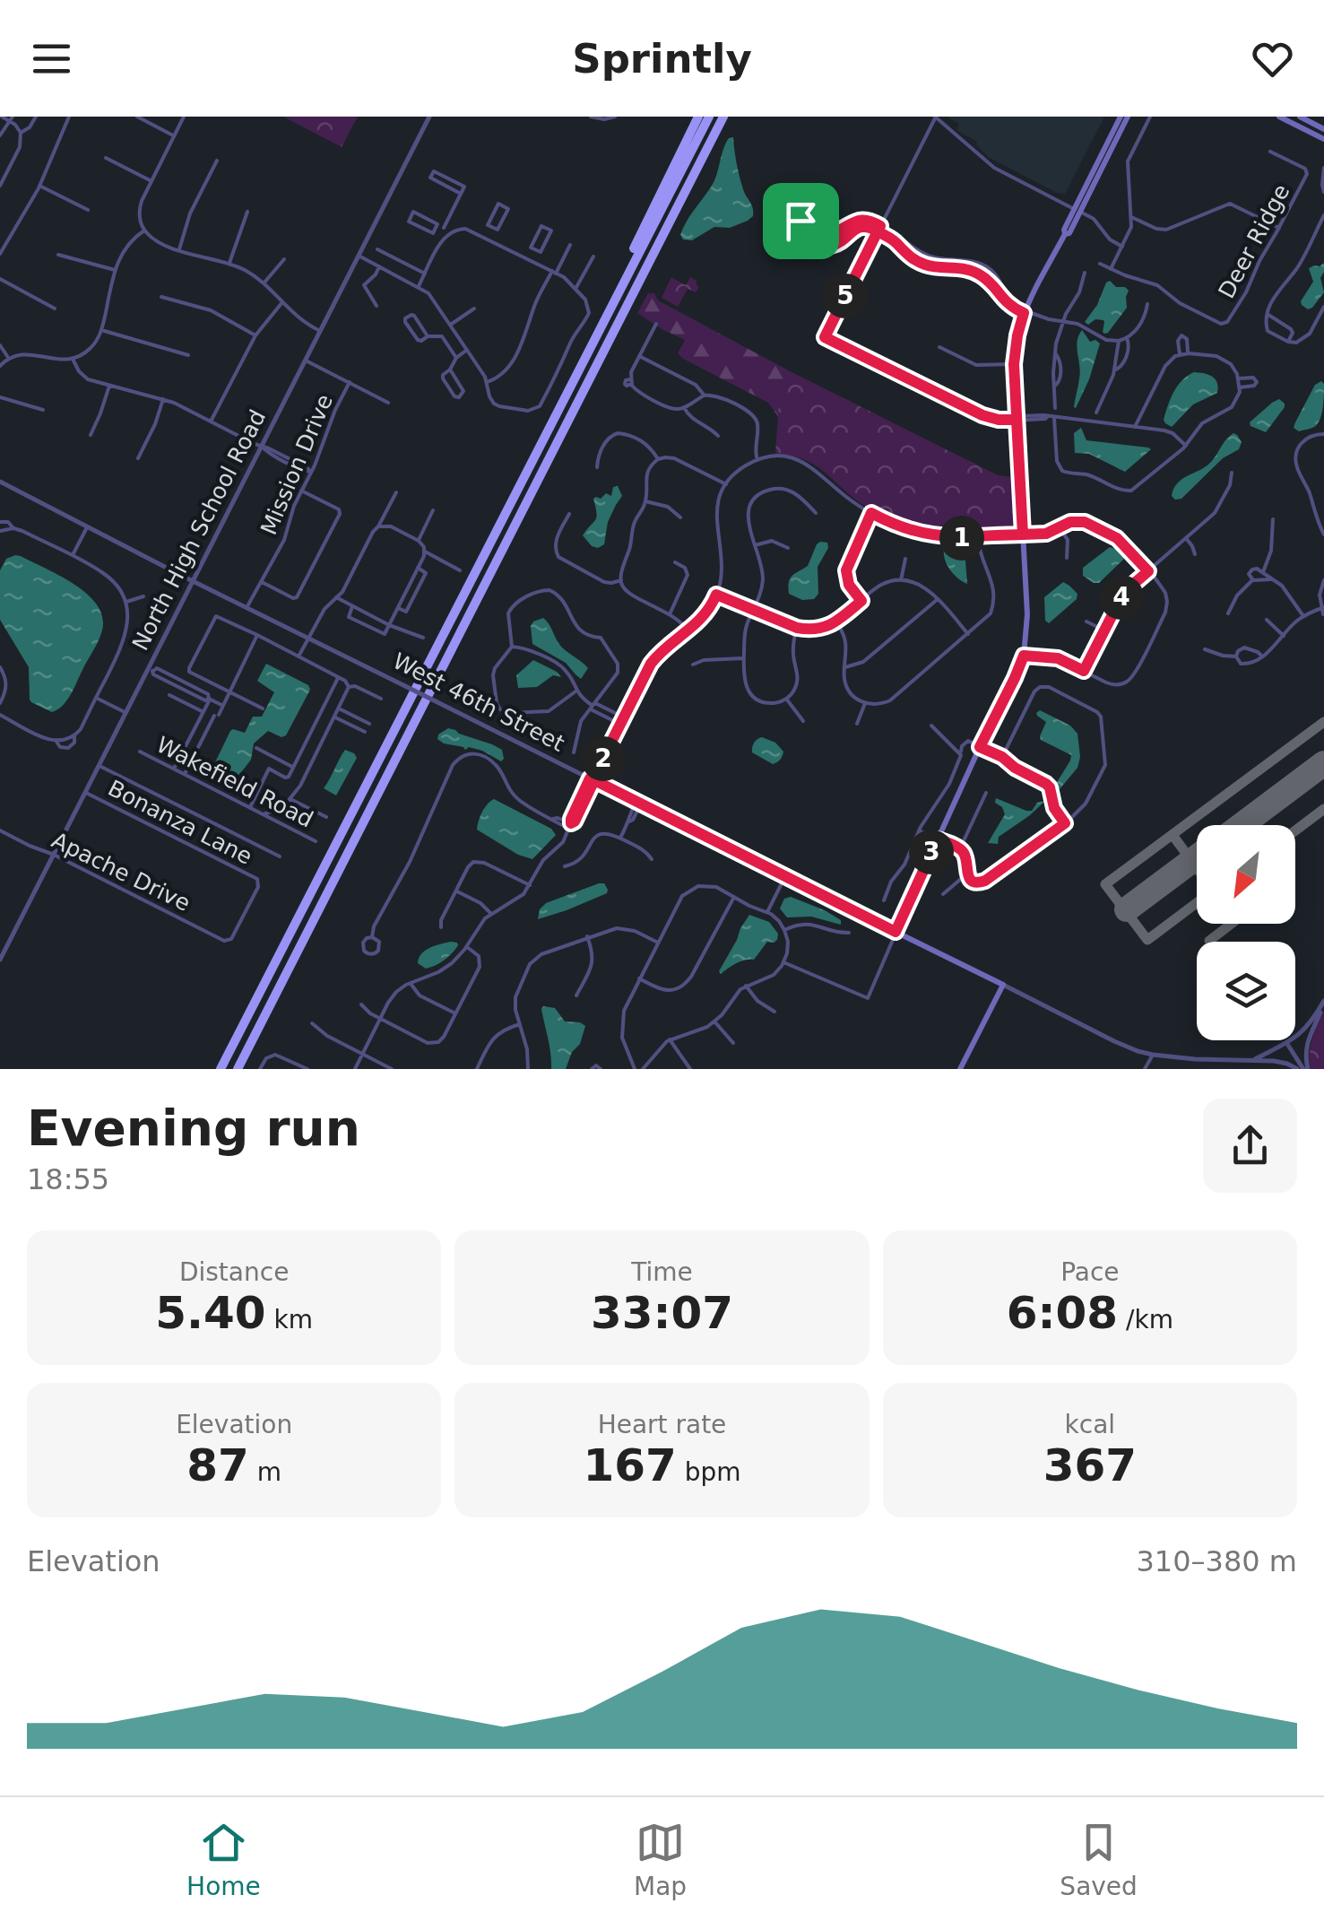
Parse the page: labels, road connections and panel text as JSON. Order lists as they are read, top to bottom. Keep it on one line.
{"streets":{"main road":["West 46th Street"],"street":["Deer Ridge","Mission Drive","North High School Road","Wakefield Road","Bonanza Lane","Apache Drive"]},"crossings":[["Mission Drive","West 46th Street"],["North High School Road","West 46th Street"],["North High School Road","Bonanza Lane"],["North High School Road","Apache Drive"],["Bonanza Lane","Apache Drive"]],"north":"bottom left","page":{"header":"Sprintly","pins":["5","1","4","2","3"],"heading":["Evening run","18:55"],"stats":[["Distance","5.40 km"],["Time","33:07"],["Pace","6:08 /km"],["Elevation","87 m"],["Heart rate","167 bpm"],["kcal","367"]],"chart":["Elevation","310–380 m"],"tabs":["Home","Map","Saved"]}}
